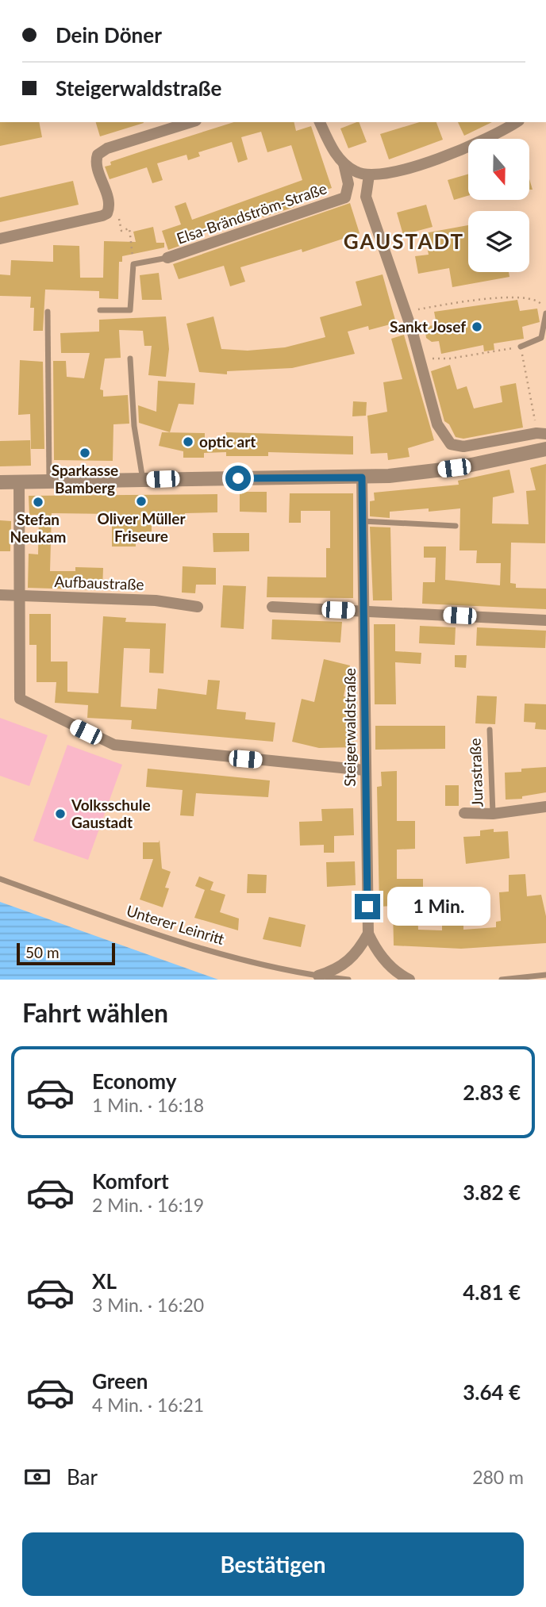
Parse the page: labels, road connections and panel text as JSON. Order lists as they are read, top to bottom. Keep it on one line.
{"streets":{"street":["Elsa-Brändström-Straße","Aufbaustraße","Steigerwaldstraße","Jurastraße"],"lane":["Unterer Leinritt"]},"districts":["GAUSTADT"],"places":["Sankt Josef","optic art","Sparkasse Bamberg","Oliver Müller Friseure","Stefan Neukam","Volksschule Gaustadt"],"scale_bar":"50 m","north":"bottom","page":{"banner":["Dein Döner","Steigerwaldstraße"],"bubble":"1 Min.","scale":"50 m","heading":"Fahrt wählen","list":[{"name":"Economy","note":"1 Min. · 16:18","value":"2.83 €"},{"name":"Komfort","note":"2 Min. · 16:19","value":"3.82 €"},{"name":"XL","note":"3 Min. · 16:20","value":"4.81 €"},{"name":"Green","note":"4 Min. · 16:21","value":"3.64 €"}],"pay":["Bar","280 m"],"buttons":"Bestätigen"}}
